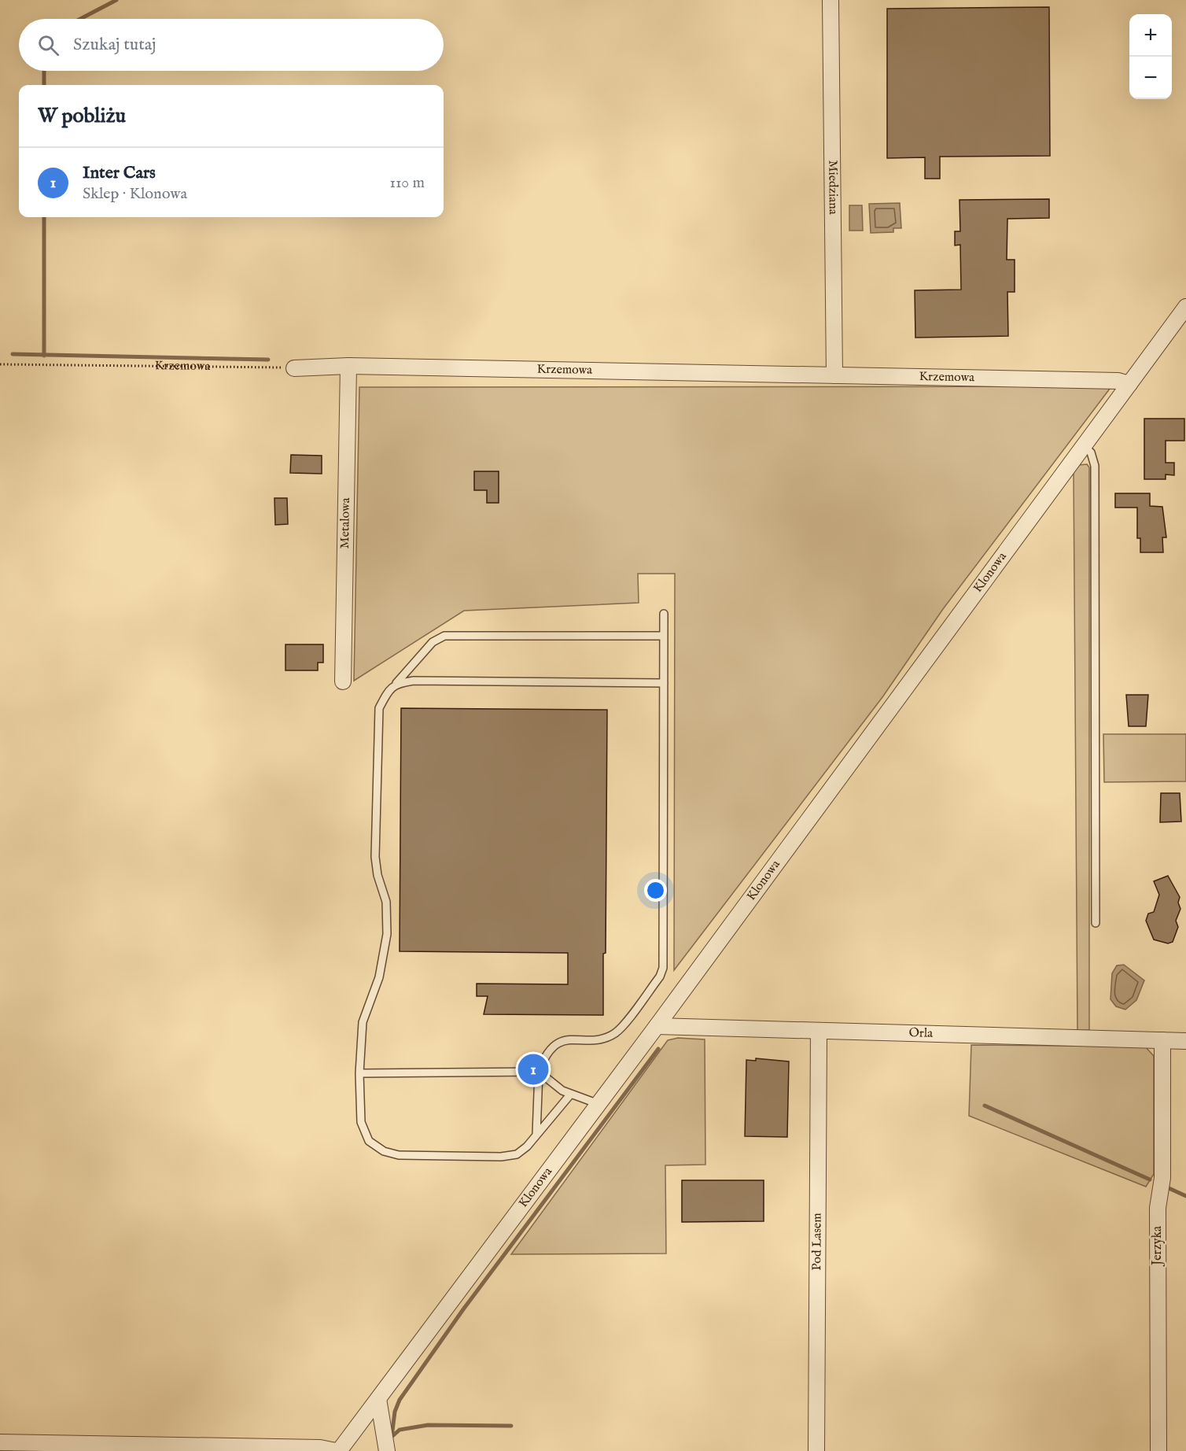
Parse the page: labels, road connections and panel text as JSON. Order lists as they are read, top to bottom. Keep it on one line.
{"streets":{"street":["Miedziana","Krzemowa","Metalowa","Klonowa","Orla","Pod Lasem","Jerzyka"]},"crossings":[["Miedziana","Krzemowa"],["Krzemowa","Metalowa"],["Krzemowa","Klonowa"],["Klonowa","Orla"],["Orla","Pod Lasem"],["Orla","Jerzyka"]],"page":{"map_buttons":["+","−"],"search":"Szukaj tutaj","heading":"W pobliżu","list":[{"mark":"1","name":"Inter Cars","note":"Sklep · Klonowa","value":"110 m"}],"pins":"1"}}
